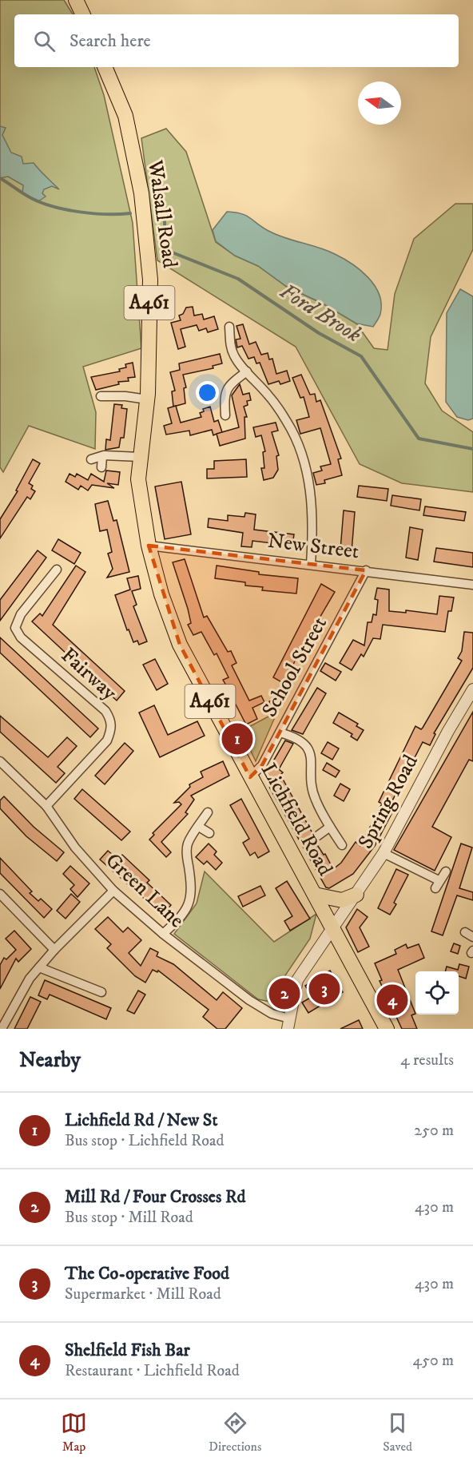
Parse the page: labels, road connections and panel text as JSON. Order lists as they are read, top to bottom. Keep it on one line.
{"streets":{"highway":["Walsall Road","A461","Lichfield Road"],"street":["New Street","School Street","Fairway","Spring Road","Green Lane"]},"crossings":[["Walsall Road","New Street"],["Walsall Road","Lichfield Road"],["New Street","School Street"],["New Street","Lichfield Road"],["School Street","Lichfield Road"],["Fairway","Green Lane"],["Spring Road","Lichfield Road"],["Spring Road","Green Lane"]],"water":["Ford Brook"],"north":"left","page":{"search":"Search here","pins":["1","3","2","4"],"heading":["Nearby","4 results"],"list":[{"mark":"1","name":"Lichfield Rd / New St","note":"Bus stop · Lichfield Road","value":"250 m"},{"mark":"2","name":"Mill Rd / Four Crosses Rd","note":"Bus stop · Mill Road","value":"430 m"},{"mark":"3","name":"The Co-operative Food","note":"Supermarket · Mill Road","value":"430 m"},{"mark":"4","name":"Shelfield Fish Bar","note":"Restaurant · Lichfield Road","value":"450 m"}],"nav":["Map","Directions","Saved"]}}
